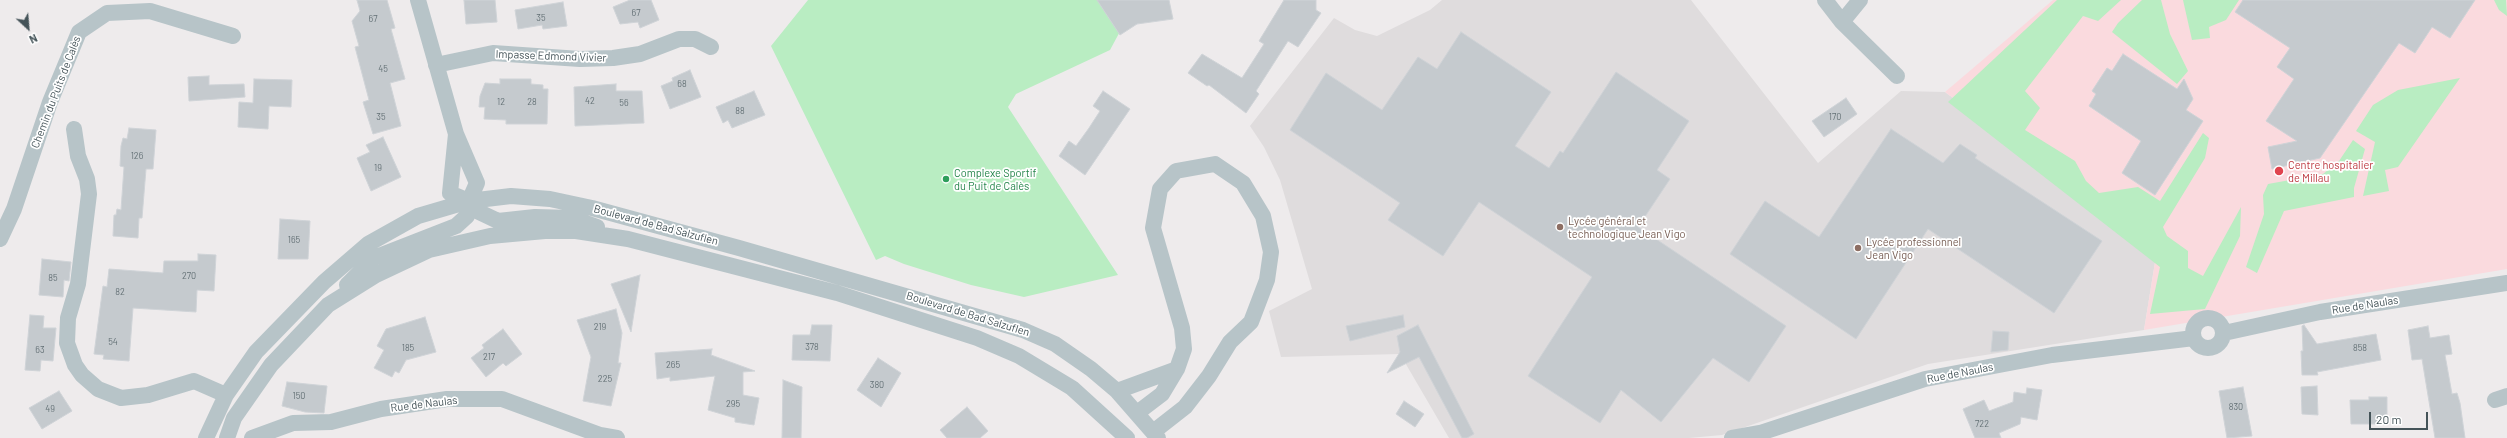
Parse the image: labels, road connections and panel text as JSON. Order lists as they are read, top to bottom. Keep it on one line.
{"streets":{"street":["Impasse Edmond Vivier","Chemin du Puits de Calès","Boulevard de Bad Salzuflen","Rue de Naulas"]},"places":["Centre hospitalier de Millau","Complexe Sportif du Puit de Calès","Lycée général et technologique Jean Vigo","Lycée professionnel Jean Vigo"],"house_numbers":["67","35","67","45","68","42","12","28","56","88","35","170","126","19","165","270","85","82","219","54","378","185","858","63","217","265","225","380","150","295","830","49","722"],"scale_bar":"20 m","north":"bottom right"}
